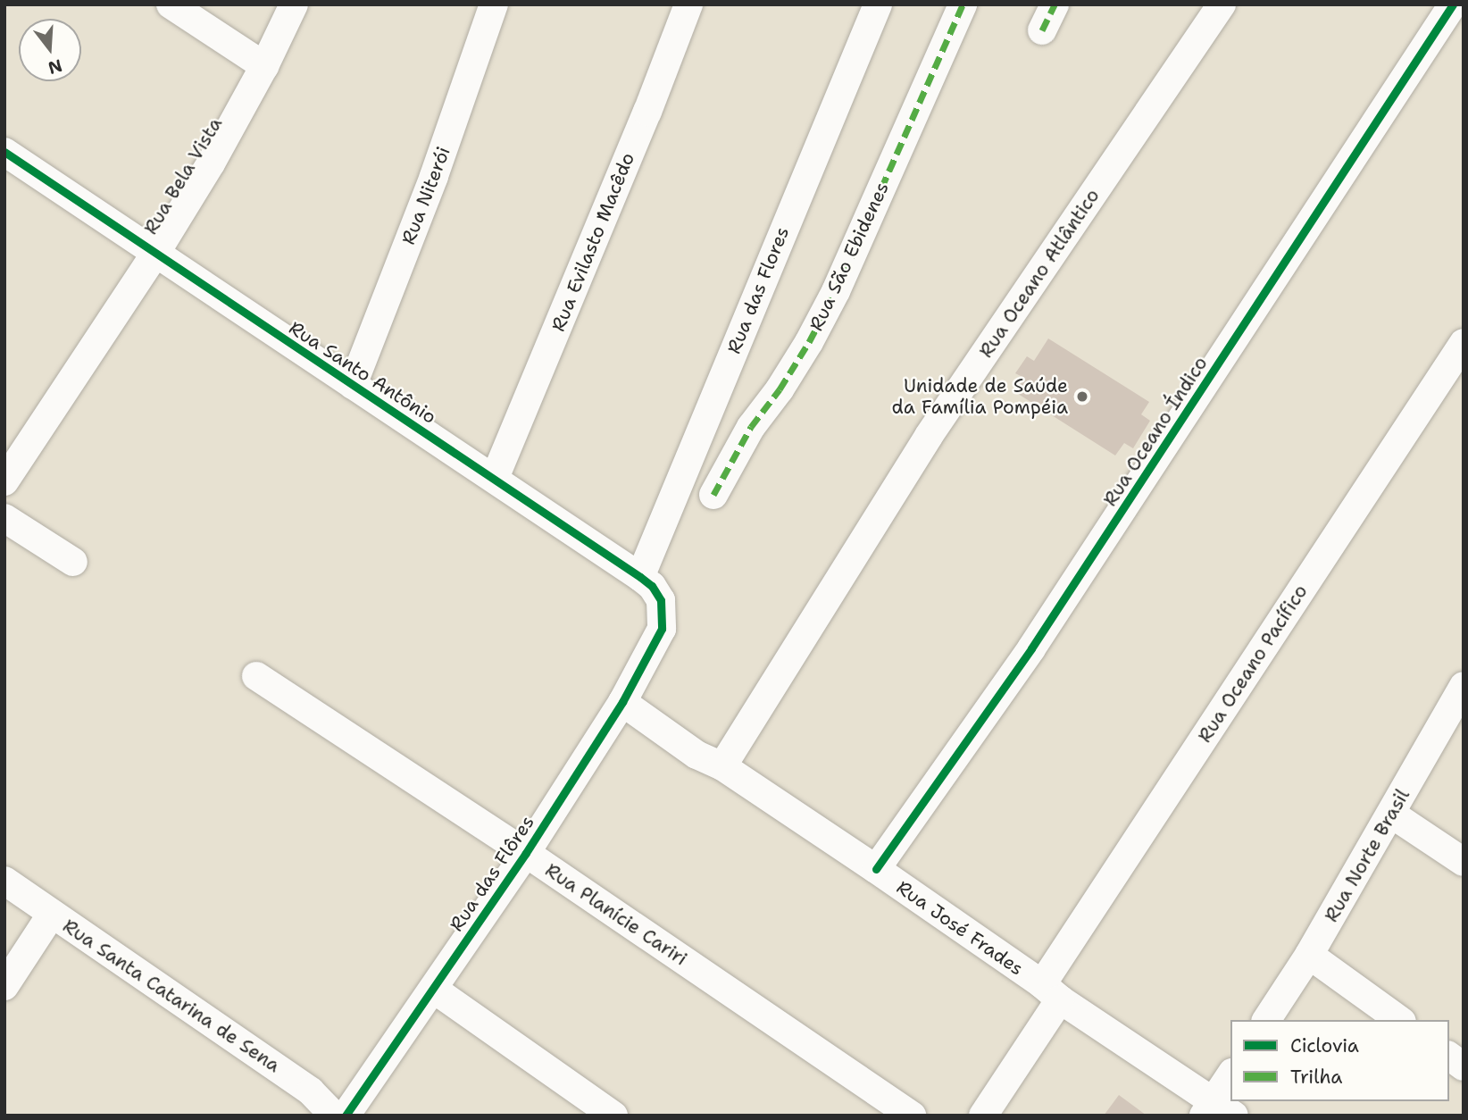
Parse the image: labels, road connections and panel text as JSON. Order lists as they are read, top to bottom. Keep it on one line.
{"streets":{"street":["Rua Bela Vista","Rua Niterói","Rua Evilasto Macêdo","Rua São Ebidenes","Rua Oceano Atlântico","Rua das Flores","Rua Santo Antônio","Rua Oceano Índico","Rua Oceano Pacífico","Rua Norte Brasil","Rua das Flôres","Rua Planície Cariri","Rua José Frades","Rua Santa Catarina de Sena"]},"crossings":[["Rua Bela Vista","Rua Santo Antônio"],["Rua Niterói","Rua Santo Antônio"],["Rua Evilasto Macêdo","Rua Santo Antônio"],["Rua Oceano Atlântico","Rua José Frades"],["Rua das Flores","Rua Santo Antônio"],["Rua Santo Antônio","Rua das Flôres"],["Rua Oceano Índico","Rua José Frades"],["Rua Oceano Pacífico","Rua José Frades"],["Rua das Flôres","Rua Planície Cariri"],["Rua das Flôres","Rua José Frades"]],"places":["Unidade de Saúde da Família Pompéia"],"legend":["Ciclovia","Trilha"],"north":"bottom"}
